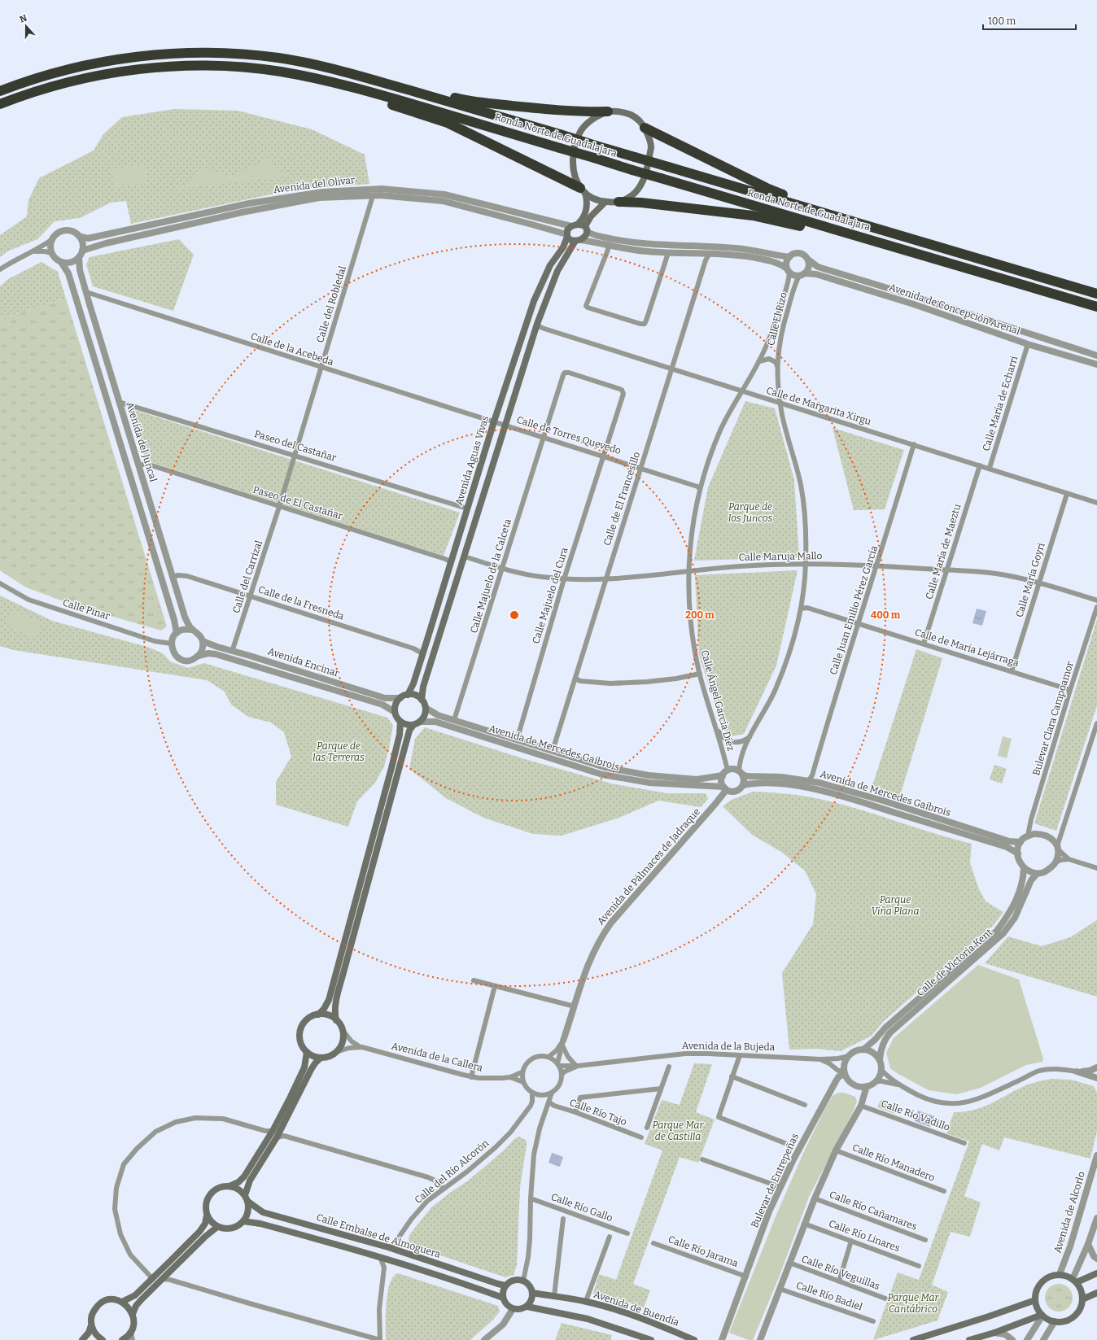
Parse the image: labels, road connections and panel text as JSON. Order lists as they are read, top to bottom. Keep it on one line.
{"streets":{"highway":["Ronda Norte de Guadalajara"],"main road":["Avenida Aguas Vivas","Calle Embalse de Almoguera","Avenida de Buendía"],"street":["Avenida del Olivar","Calle del Robledal","Avenida de Concepción Arenal","Calle El Rizo","Calle de la Acebeda","Calle María de Echarri","Calle de Margarita Xirgu","Calle de Torres Quevedo","Avenida del Juncal","Paseo del Castañar","Calle de El Francesillo","Paseo de El Castañar","Calle María de Maeztu","Calle Maruja Mallo","Calle Majuelo de la Calceta","Calle del Carrizal","Calle María Goyri","Calle Majuelo del Cura","Calle de la Fresneda","Calle Pinar","Calle Juan Emilio Pérez García","Calle de María Lejárraga","Avenida Encinar","Calle Ángel García Díez","Bulevar Clara Campoamor","Avenida de Mercedes Gaibrois","Avenida de Pálmaces de Jadraque","Calle de Victoria Kent","Avenida de la Bujeda","Avenida de la Callera","Calle Río Tajo","Calle Río Vadillo","Calle Río Manadero","Calle del Río Alcorón","Bulevar de Entrepeñas","Calle Río Gallo","Calle Río Cañamares","Avenida de Alcorlo","Calle Río Linares","Calle Río Jarama","Calle Río Veguillas","Calle Río Badiel"]},"crossings":[["Avenida del Olivar","Calle del Robledal"],["Avenida del Olivar","Avenida del Juncal"],["Avenida del Olivar","Avenida Aguas Vivas"],["Calle del Robledal","Calle de la Acebeda"],["Calle del Robledal","Paseo del Castañar"],["Calle del Robledal","Calle del Carrizal"],["Avenida de Concepción Arenal","Calle El Rizo"],["Avenida de Concepción Arenal","Calle María de Echarri"],["Calle El Rizo","Calle de Margarita Xirgu"],["Calle El Rizo","Calle Maruja Mallo"],["Calle El Rizo","Calle de María Lejárraga"],["Calle El Rizo","Calle Ángel García Díez"],["Calle El Rizo","Avenida de Mercedes Gaibrois"],["Calle El Rizo","Avenida de Pálmaces de Jadraque"],["Calle de la Acebeda","Calle de Torres Quevedo"],["Calle de la Acebeda","Avenida del Juncal"],["Calle de la Acebeda","Avenida Aguas Vivas"],["Calle María de Echarri","Calle de Margarita Xirgu"],["Calle de Margarita Xirgu","Calle de El Francesillo"],["Calle de Margarita Xirgu","Calle María de Maeztu"],["Calle de Margarita Xirgu","Calle María Goyri"],["Calle de Margarita Xirgu","Calle Juan Emilio Pérez García"],["Calle de Margarita Xirgu","Calle Ángel García Díez"],["Calle de Torres Quevedo","Calle de El Francesillo"],["Calle de Torres Quevedo","Calle Majuelo de la Calceta"],["Calle de Torres Quevedo","Calle Majuelo del Cura"],["Calle de Torres Quevedo","Calle Ángel García Díez"],["Avenida del Juncal","Paseo del Castañar"],["Avenida del Juncal","Paseo de El Castañar"],["Avenida del Juncal","Calle de la Fresneda"],["Avenida del Juncal","Calle Pinar"],["Avenida del Juncal","Avenida Encinar"],["Paseo del Castañar","Avenida Aguas Vivas"],["Paseo del Castañar","Calle del Carrizal"],["Avenida Aguas Vivas","Paseo de El Castañar"],["Avenida Aguas Vivas","Calle de la Fresneda"],["Avenida Aguas Vivas","Avenida Encinar"],["Avenida Aguas Vivas","Avenida de Mercedes Gaibrois"],["Calle de El Francesillo","Calle Maruja Mallo"],["Calle de El Francesillo","Avenida de Mercedes Gaibrois"],["Paseo de El Castañar","Calle del Carrizal"],["Calle María de Maeztu","Calle Maruja Mallo"],["Calle María de Maeztu","Calle de María Lejárraga"],["Calle Maruja Mallo","Calle Majuelo de la Calceta"],["Calle Maruja Mallo","Calle María Goyri"],["Calle Maruja Mallo","Calle Majuelo del Cura"],["Calle Maruja Mallo","Calle Juan Emilio Pérez García"],["Calle Maruja Mallo","Calle Ángel García Díez"],["Calle Majuelo de la Calceta","Calle Majuelo del Cura"],["Calle Majuelo de la Calceta","Avenida de Mercedes Gaibrois"],["Calle del Carrizal","Calle de la Fresneda"],["Calle del Carrizal","Avenida Encinar"],["Calle María Goyri","Calle de María Lejárraga"],["Calle Majuelo del Cura","Avenida de Mercedes Gaibrois"],["Calle Pinar","Avenida Encinar"],["Calle Juan Emilio Pérez García","Calle de María Lejárraga"],["Calle Juan Emilio Pérez García","Avenida de Mercedes Gaibrois"],["Calle de María Lejárraga","Bulevar Clara Campoamor"],["Avenida Encinar","Avenida de Mercedes Gaibrois"],["Calle Ángel García Díez","Avenida de Mercedes Gaibrois"],["Calle Ángel García Díez","Avenida de Pálmaces de Jadraque"],["Bulevar Clara Campoamor","Avenida de Mercedes Gaibrois"],["Bulevar Clara Campoamor","Calle de Victoria Kent"],["Avenida de Mercedes Gaibrois","Avenida de Pálmaces de Jadraque"],["Avenida de Mercedes Gaibrois","Calle de Victoria Kent"],["Calle de Victoria Kent","Avenida de la Bujeda"],["Calle de Victoria Kent","Bulevar de Entrepeñas"],["Avenida de la Bujeda","Avenida de la Callera"],["Avenida de la Bujeda","Calle del Río Alcorón"],["Avenida de la Bujeda","Bulevar de Entrepeñas"],["Avenida de la Callera","Calle del Río Alcorón"],["Calle del Río Alcorón","Calle Embalse de Almoguera"],["Bulevar de Entrepeñas","Calle Río Jarama"],["Calle Embalse de Almoguera","Avenida de Buendía"]],"parks":["Parque de los Juncos","Parque de las Terreras","Parque Viña Plana","Parque Mar de Castilla","Parque Mar Cantábrico"],"scale_bar":"100 m","north":"top","rings":["200 m","400 m"]}
